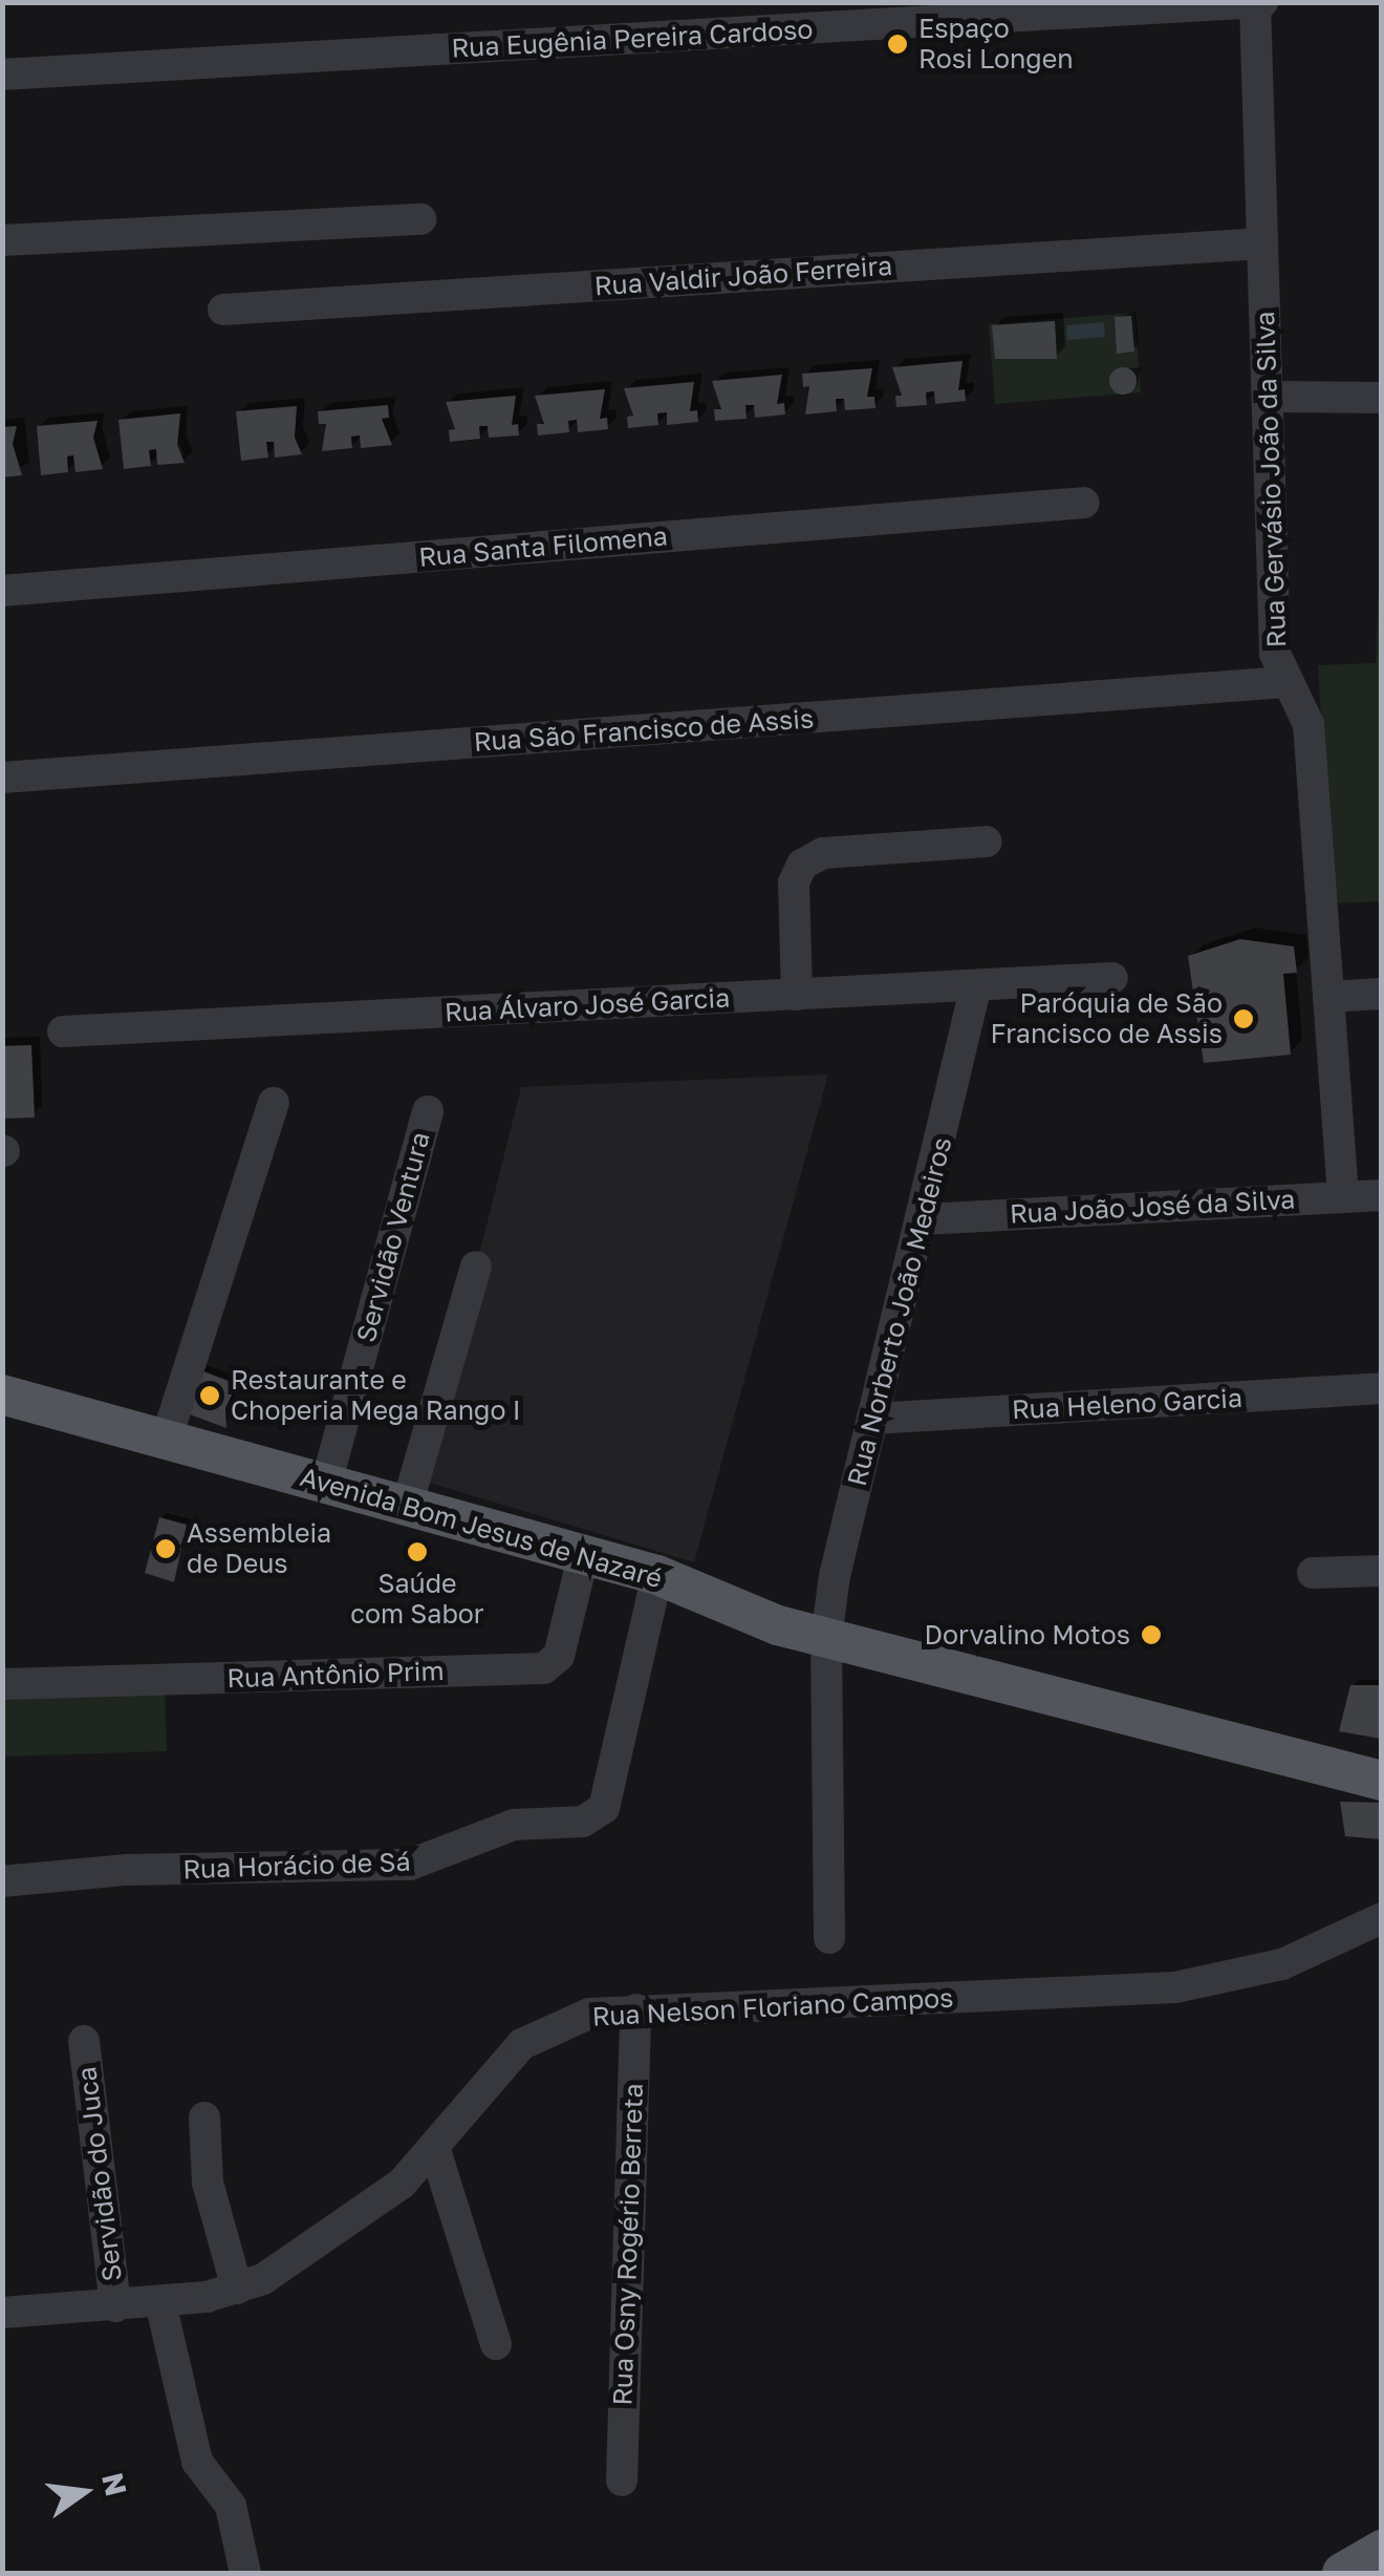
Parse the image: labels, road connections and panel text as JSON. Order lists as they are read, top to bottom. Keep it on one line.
{"streets":{"main road":["Avenida Bom Jesus de Nazaré"],"street":["Rua Eugênia Pereira Cardoso","Rua Valdir João Ferreira","Rua Gervásio João da Silva","Rua Santa Filomena","Rua São Francisco de Assis","Rua Álvaro José Garcia","Rua João José da Silva","Servidão Ventura","Rua Norberto João Medeiros","Rua Heleno Garcia","Rua Antônio Prim","Rua Horácio de Sá","Rua Nelson Floriano Campos","Servidão do Juca","Rua Osny Rogério Berreta"]},"crossings":[["Rua Eugênia Pereira Cardoso","Rua Gervásio João da Silva"],["Rua Valdir João Ferreira","Rua Gervásio João da Silva"],["Rua Gervásio João da Silva","Rua São Francisco de Assis"],["Rua Gervásio João da Silva","Rua João José da Silva"],["Rua Álvaro José Garcia","Rua Norberto João Medeiros"],["Rua João José da Silva","Rua Norberto João Medeiros"],["Servidão Ventura","Avenida Bom Jesus de Nazaré"],["Rua Norberto João Medeiros","Rua Heleno Garcia"],["Rua Norberto João Medeiros","Avenida Bom Jesus de Nazaré"],["Avenida Bom Jesus de Nazaré","Rua Antônio Prim"],["Avenida Bom Jesus de Nazaré","Rua Horácio de Sá"],["Rua Nelson Floriano Campos","Servidão do Juca"],["Rua Nelson Floriano Campos","Rua Osny Rogério Berreta"]],"places":["Espaço Rosi Longen","Paróquia de São Francisco de Assis","Restaurante e Choperia Mega Rango I","Assembleia de Deus","Saúde com Sabor","Dorvalino Motos"],"north":"right"}
